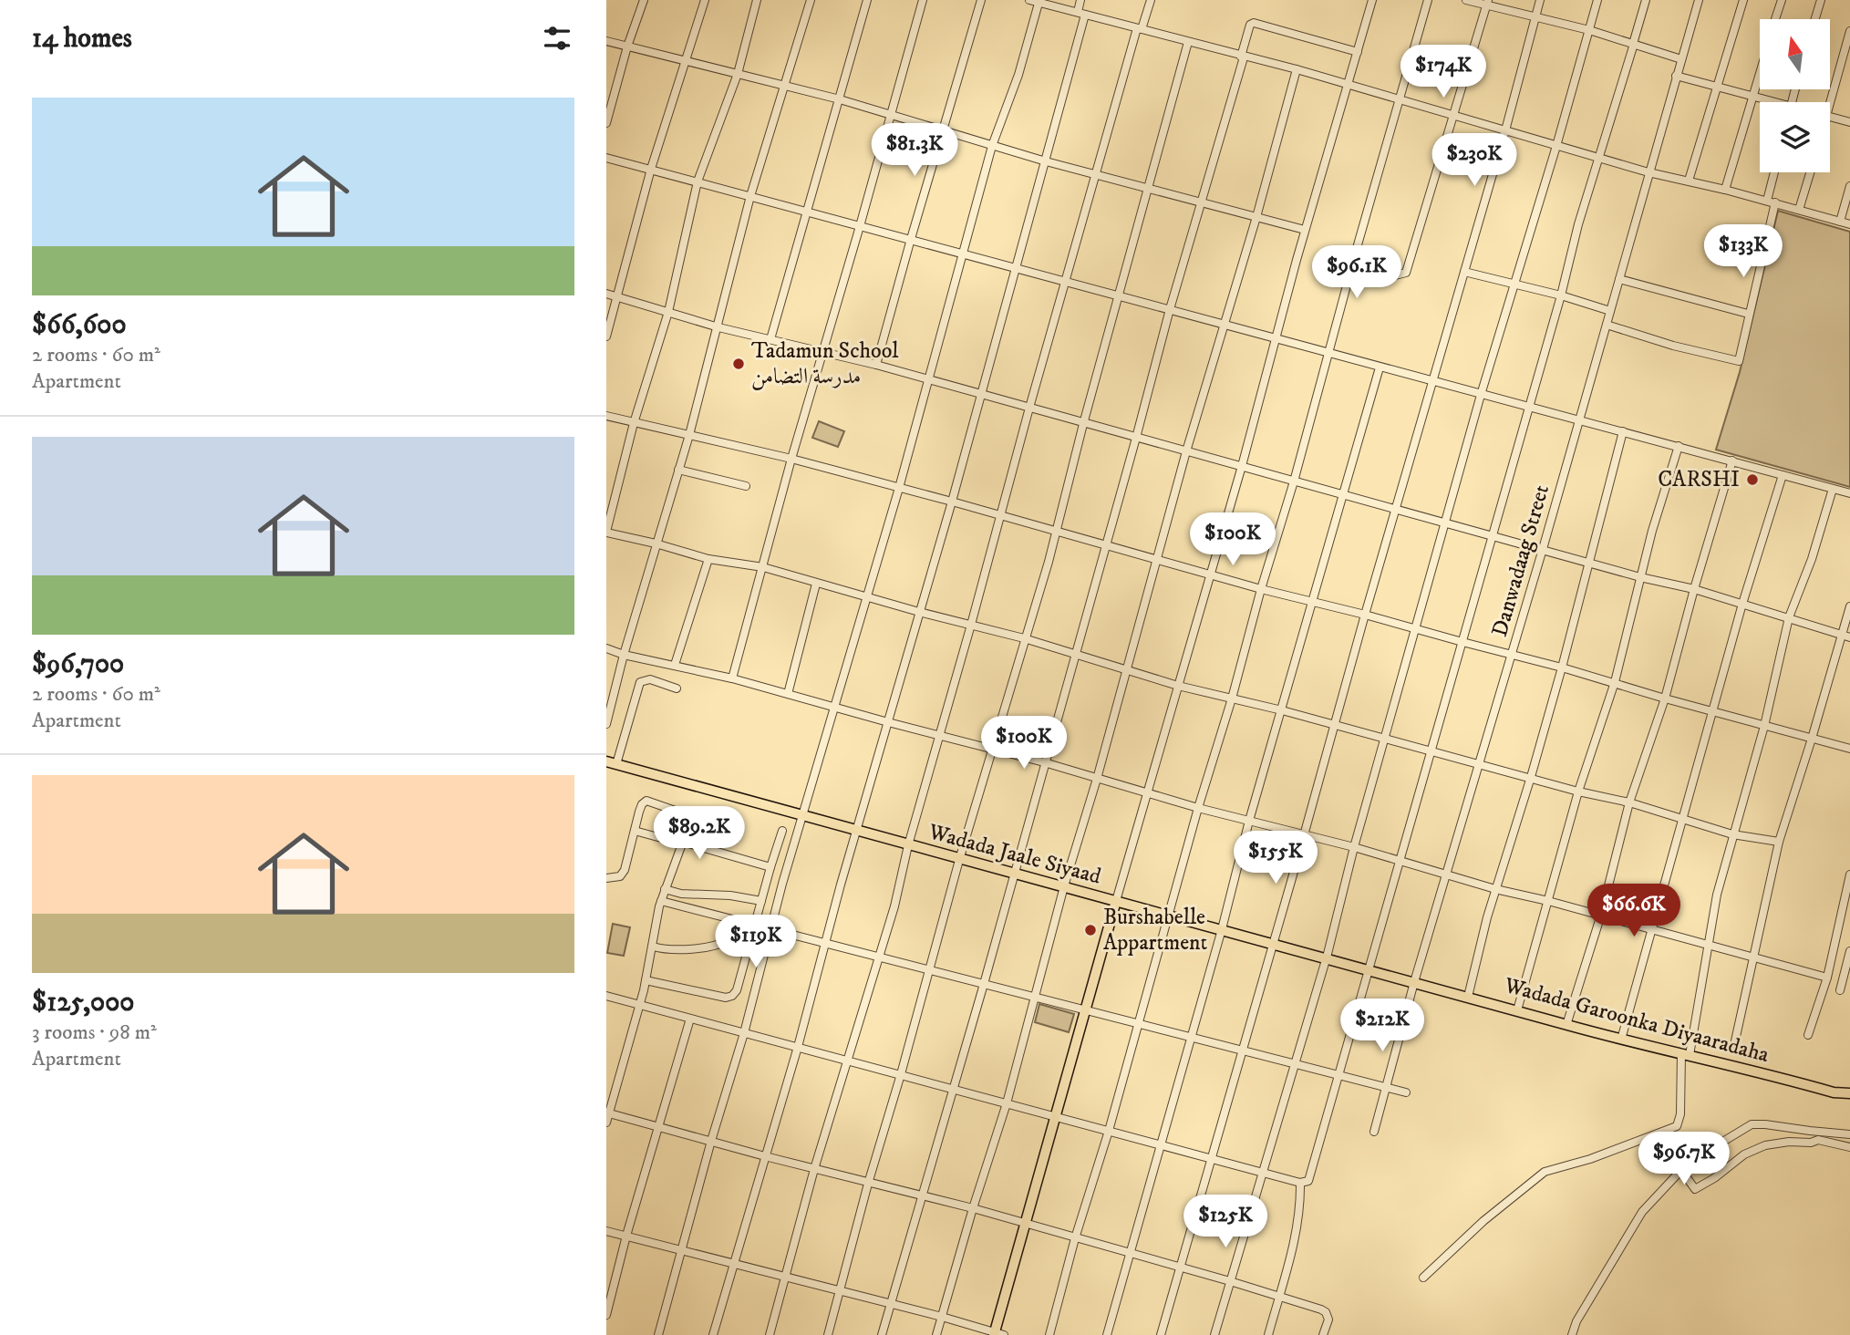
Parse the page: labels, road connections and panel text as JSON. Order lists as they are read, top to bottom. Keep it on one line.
{"streets":{"main road":["Wadada Jaale Siyaad","Wadada Garoonka Diyaaradaha"],"street":["Danwadaag Street"]},"crossings":[["Danwadaag Street","Wadada Jaale Siyaad"],["Danwadaag Street","Wadada Garoonka Diyaaradaha"],["Wadada Jaale Siyaad","Wadada Garoonka Diyaaradaha"]],"places":["Tadamun School مدرسة التضامن","CARSHI","Burshabelle Appartment"],"north":"top","page":{"heading":"14 homes","price":["$174K","$81.3K","$230K","$133K","$96.1K","$100K","$100K","$89.2K","$155K","$66.6K","$119K","$212K","$96.7K","$125K"],"list":[{"name":"$66,600","note":"2 rooms · 60 m² · Apartment"},{"name":"$96,700","note":"2 rooms · 60 m² · Apartment"},{"name":"$125,000","note":"3 rooms · 98 m² · Apartment"}]}}
